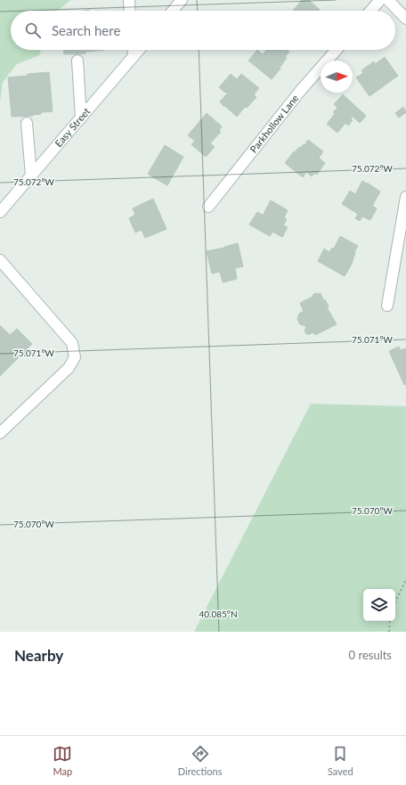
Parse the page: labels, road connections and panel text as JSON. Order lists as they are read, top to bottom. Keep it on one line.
{"streets":{"street":["Parkhollow Lane","Easy Street"]},"north":"right","page":{"search":"Search here","heading":["Nearby","0 results"],"nav":["Map","Directions","Saved"]},"coordinates":["75.072°W","75.071°W","75.070°W","40.085°N"]}
